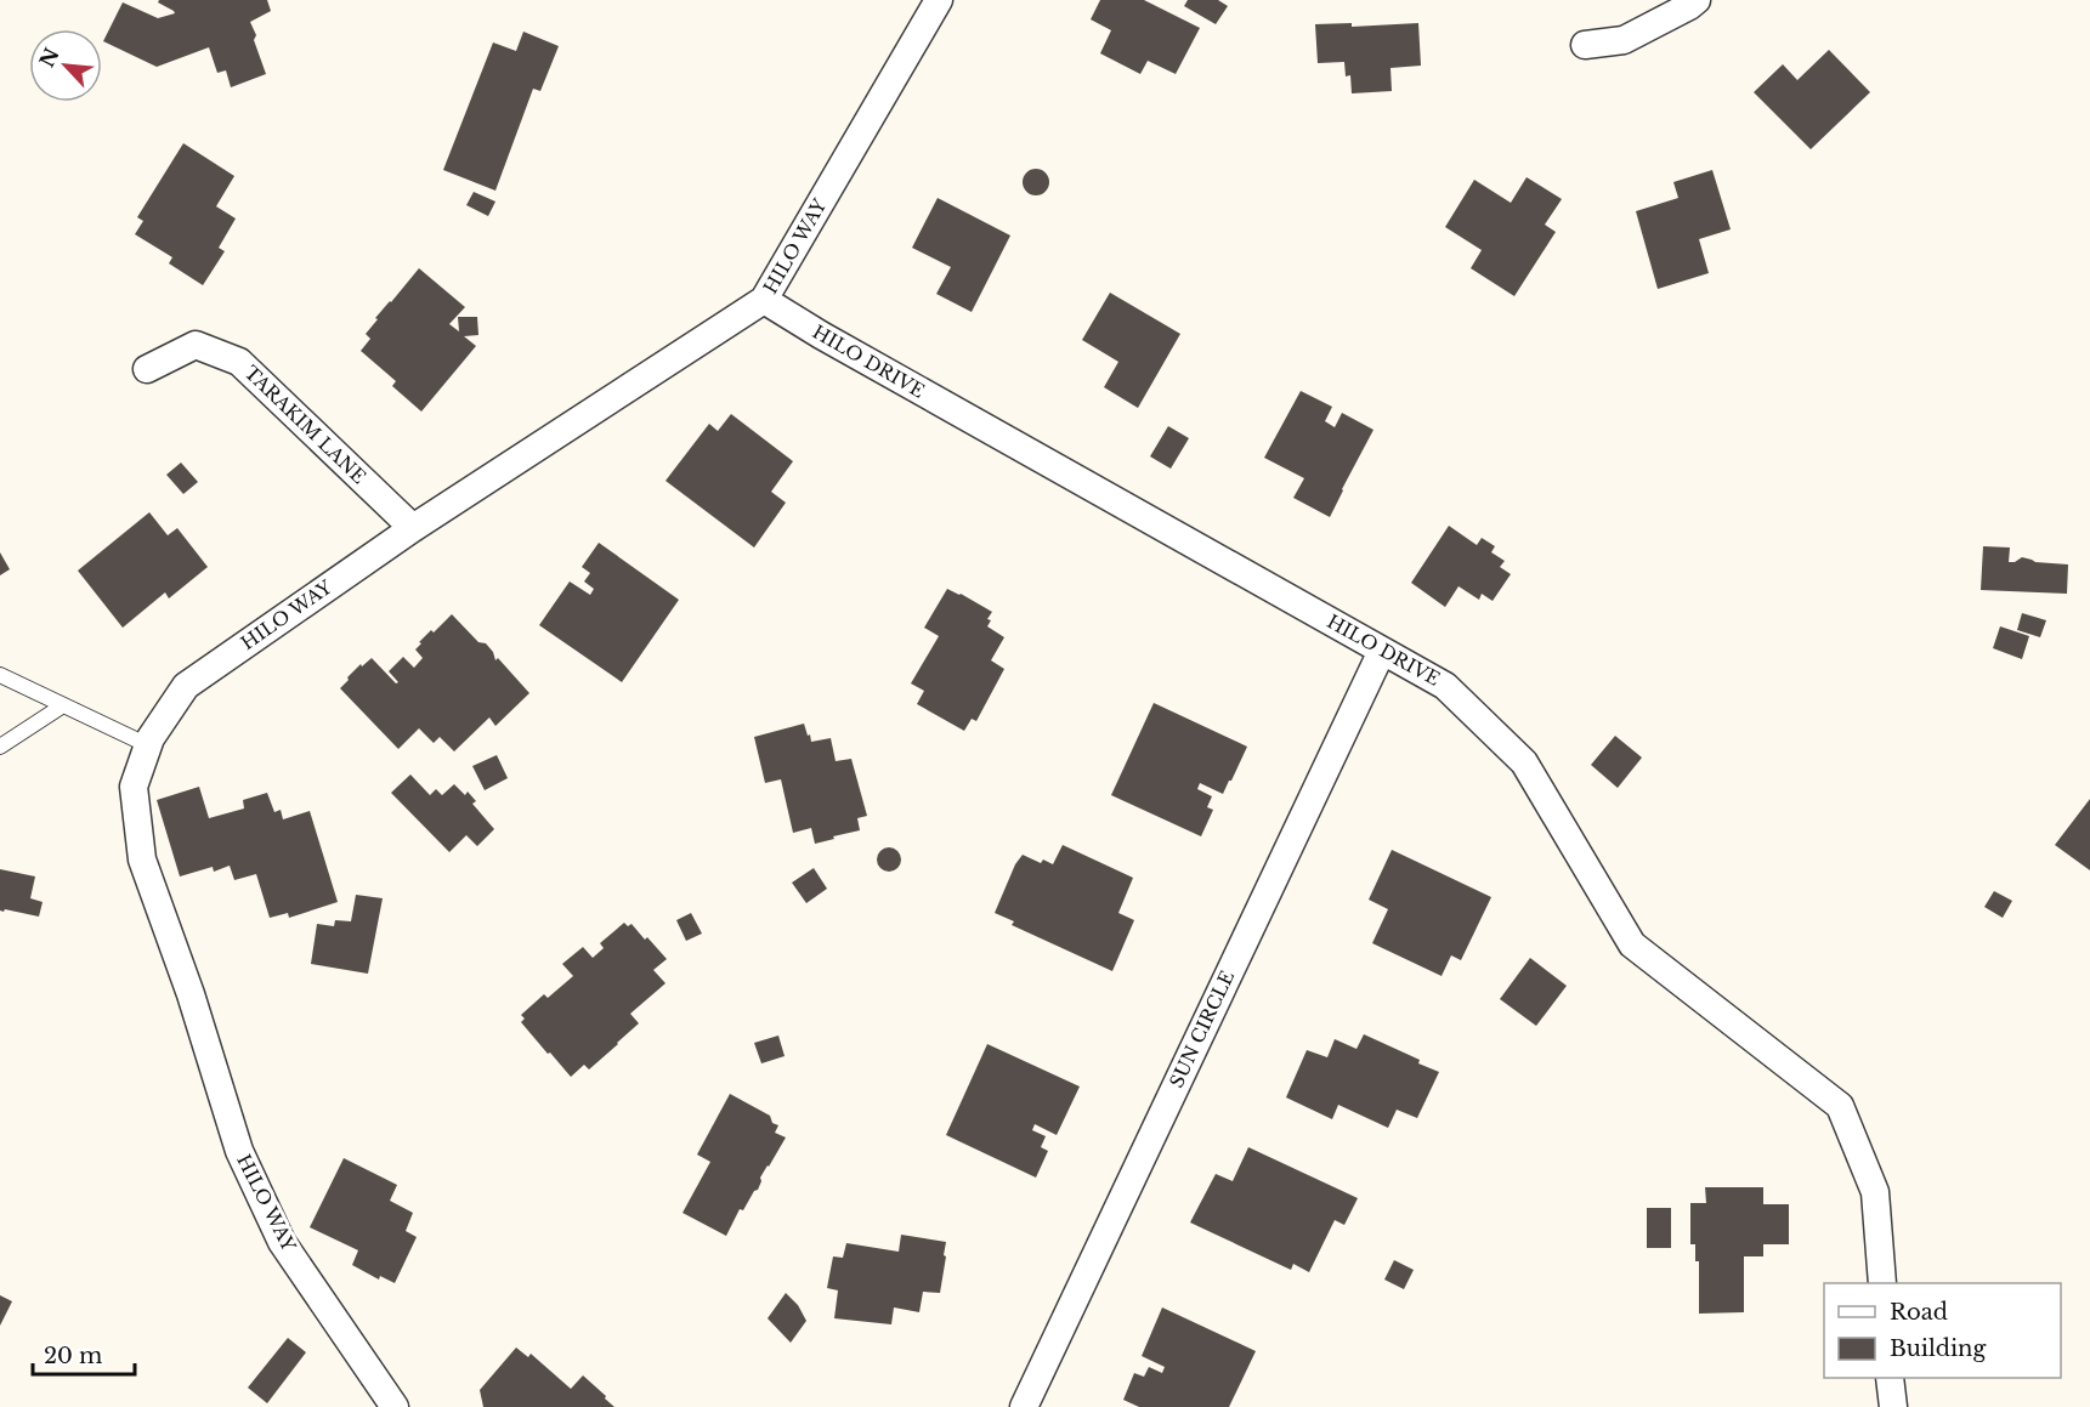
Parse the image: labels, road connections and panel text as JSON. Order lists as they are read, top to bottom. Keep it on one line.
{"streets":{"street":["HILO WAY","HILO DRIVE","TARAKIM LANE","SUN CIRCLE"]},"crossings":[["HILO WAY","HILO DRIVE"],["HILO WAY","TARAKIM LANE"],["HILO DRIVE","SUN CIRCLE"]],"legend":["Road","Building"],"scale_bar":"20 m","north":"top left"}
